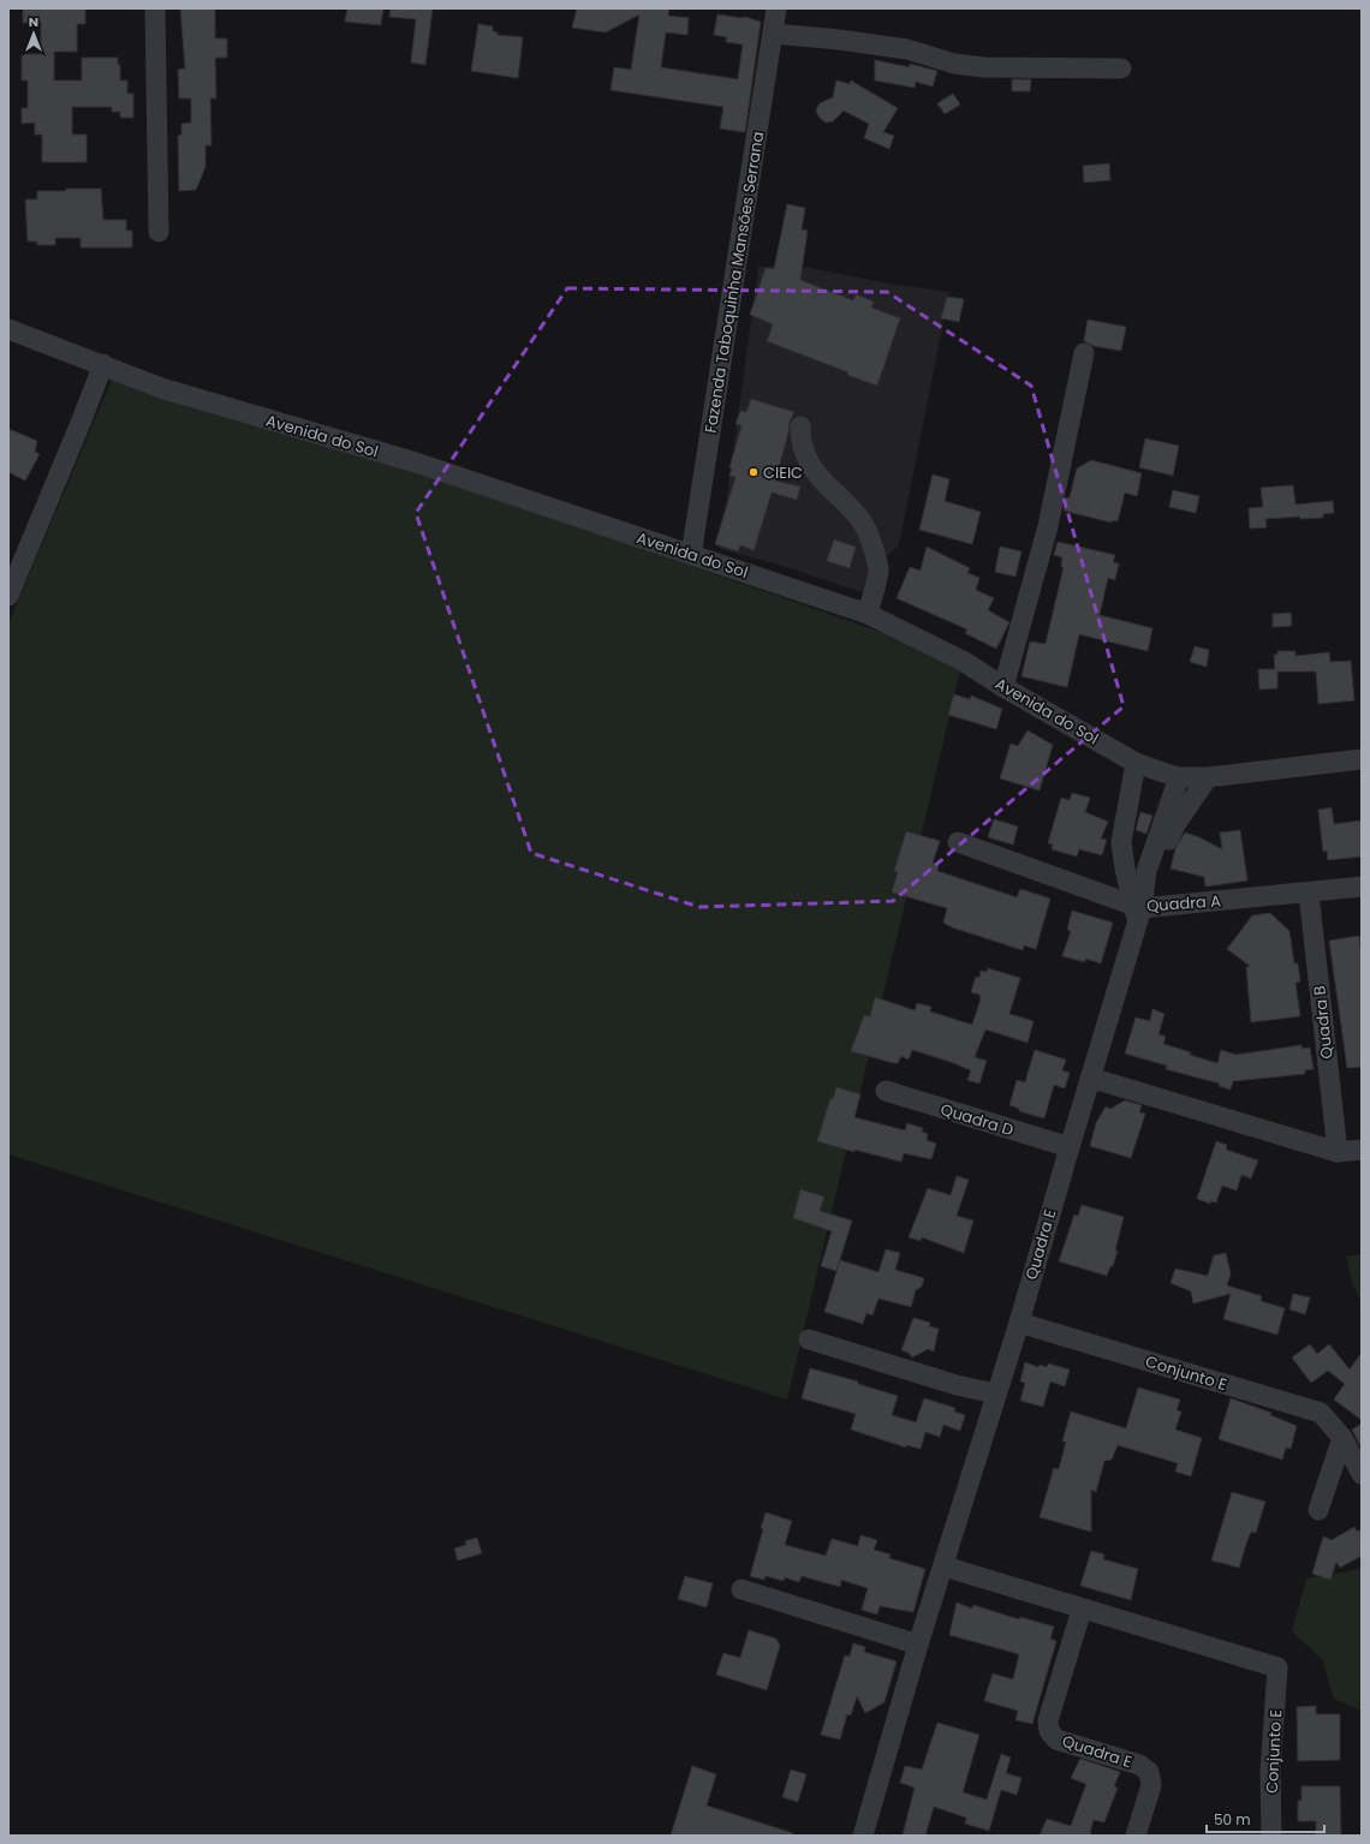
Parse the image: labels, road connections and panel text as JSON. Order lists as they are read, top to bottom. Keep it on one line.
{"streets":{"street":["Fazenda Taboquinha Mansões Serrana","Avenida do Sol","Quadra A","Quadra B","Quadra D","Quadra E","Conjunto E"]},"crossings":[["Fazenda Taboquinha Mansões Serrana","Avenida do Sol"],["Avenida do Sol","Quadra E"],["Quadra A","Quadra B"],["Quadra A","Quadra E"],["Quadra D","Quadra E"],["Quadra E","Conjunto E"]],"places":["CIEIC"],"scale_bar":"50 m","north":"top"}
